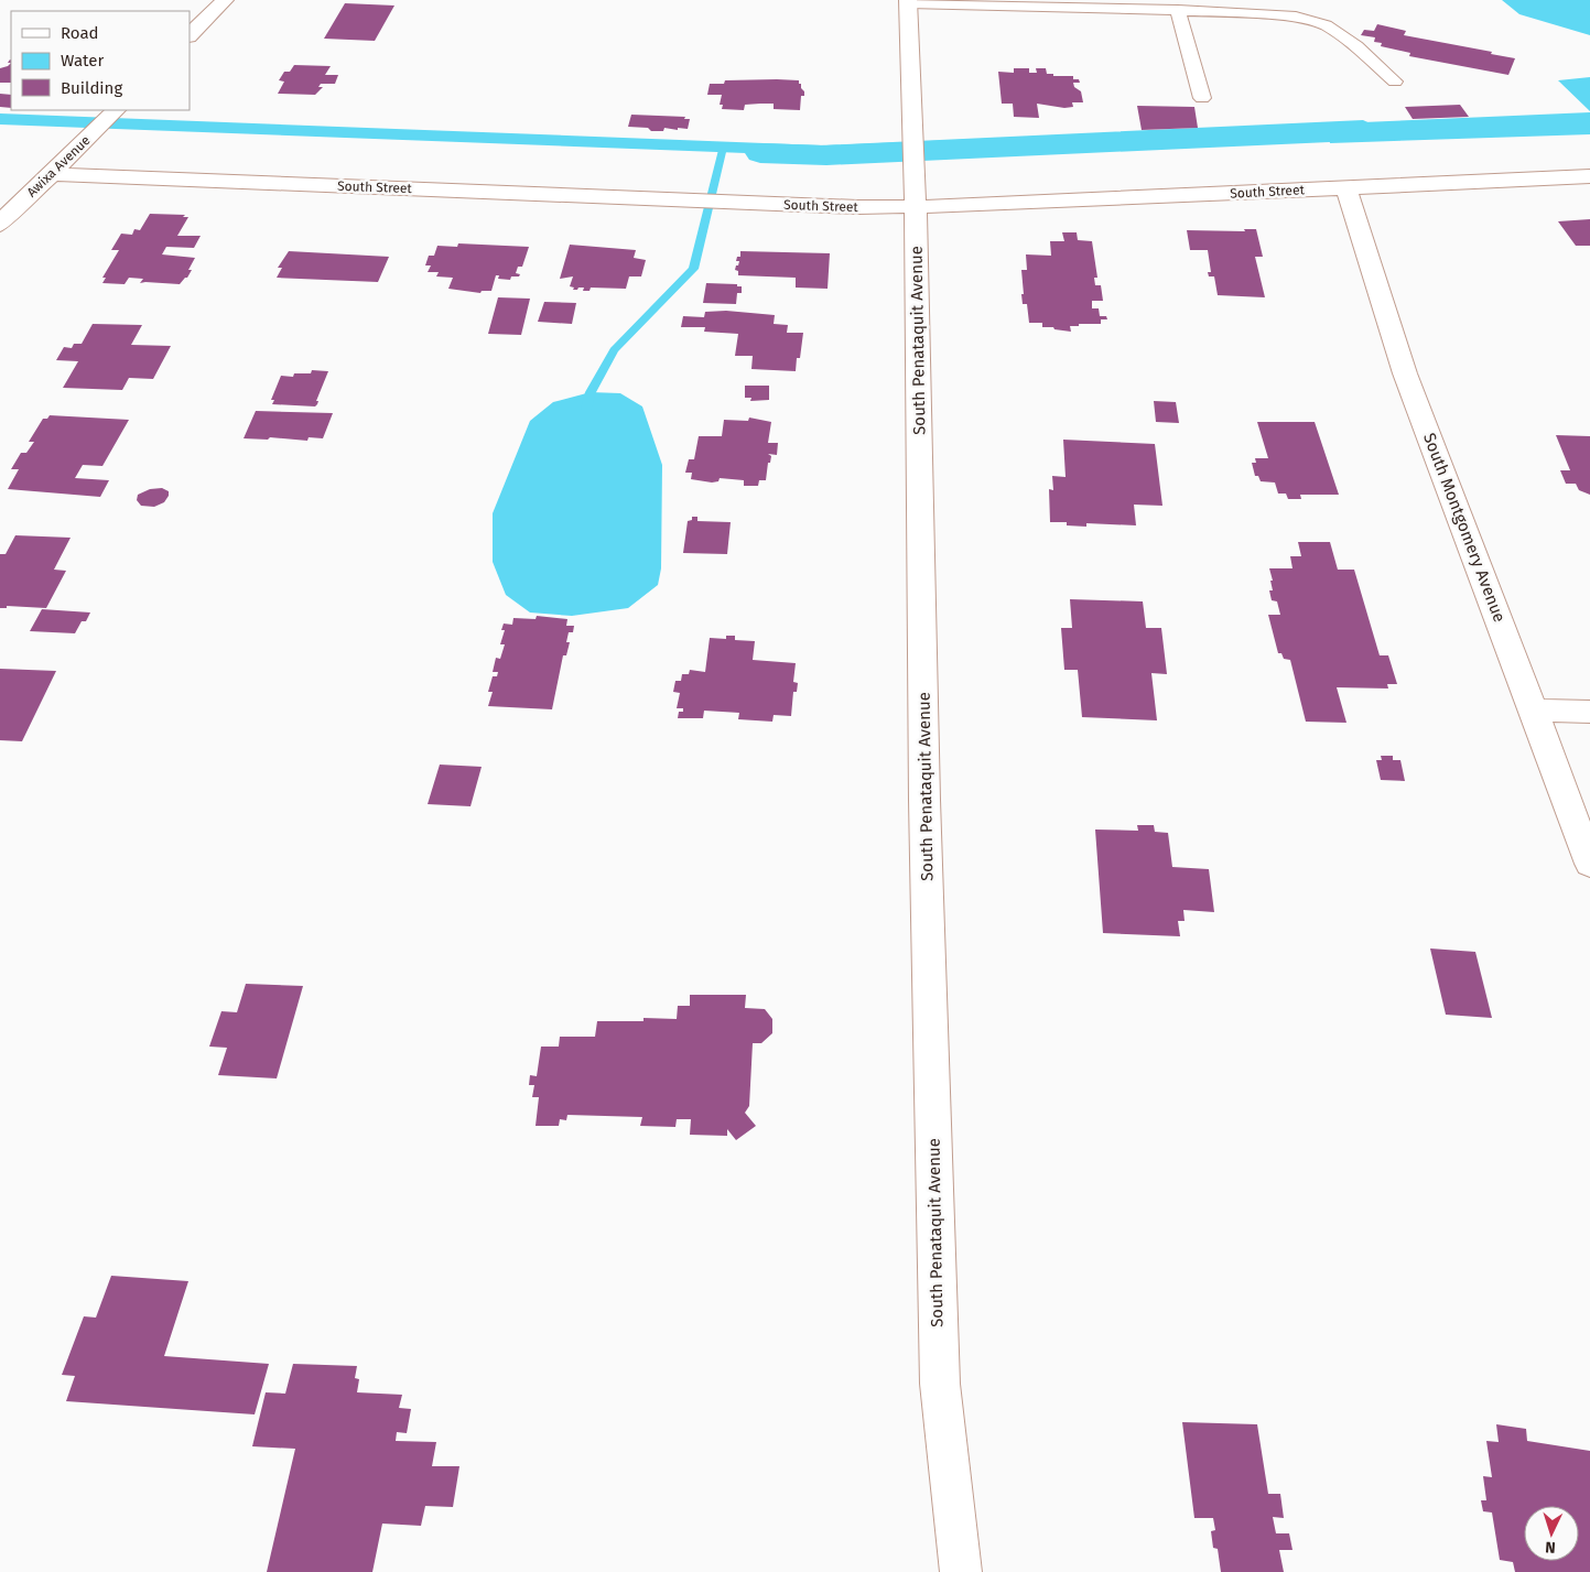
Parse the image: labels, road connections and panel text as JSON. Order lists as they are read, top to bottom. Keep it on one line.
{"streets":{"street":["Awixa Avenue","South Street","South Penataquit Avenue","South Montgomery Avenue"]},"crossings":[["Awixa Avenue","South Street"],["South Street","South Penataquit Avenue"],["South Street","South Montgomery Avenue"]],"legend":["Road","Water","Building"],"north":"bottom"}
